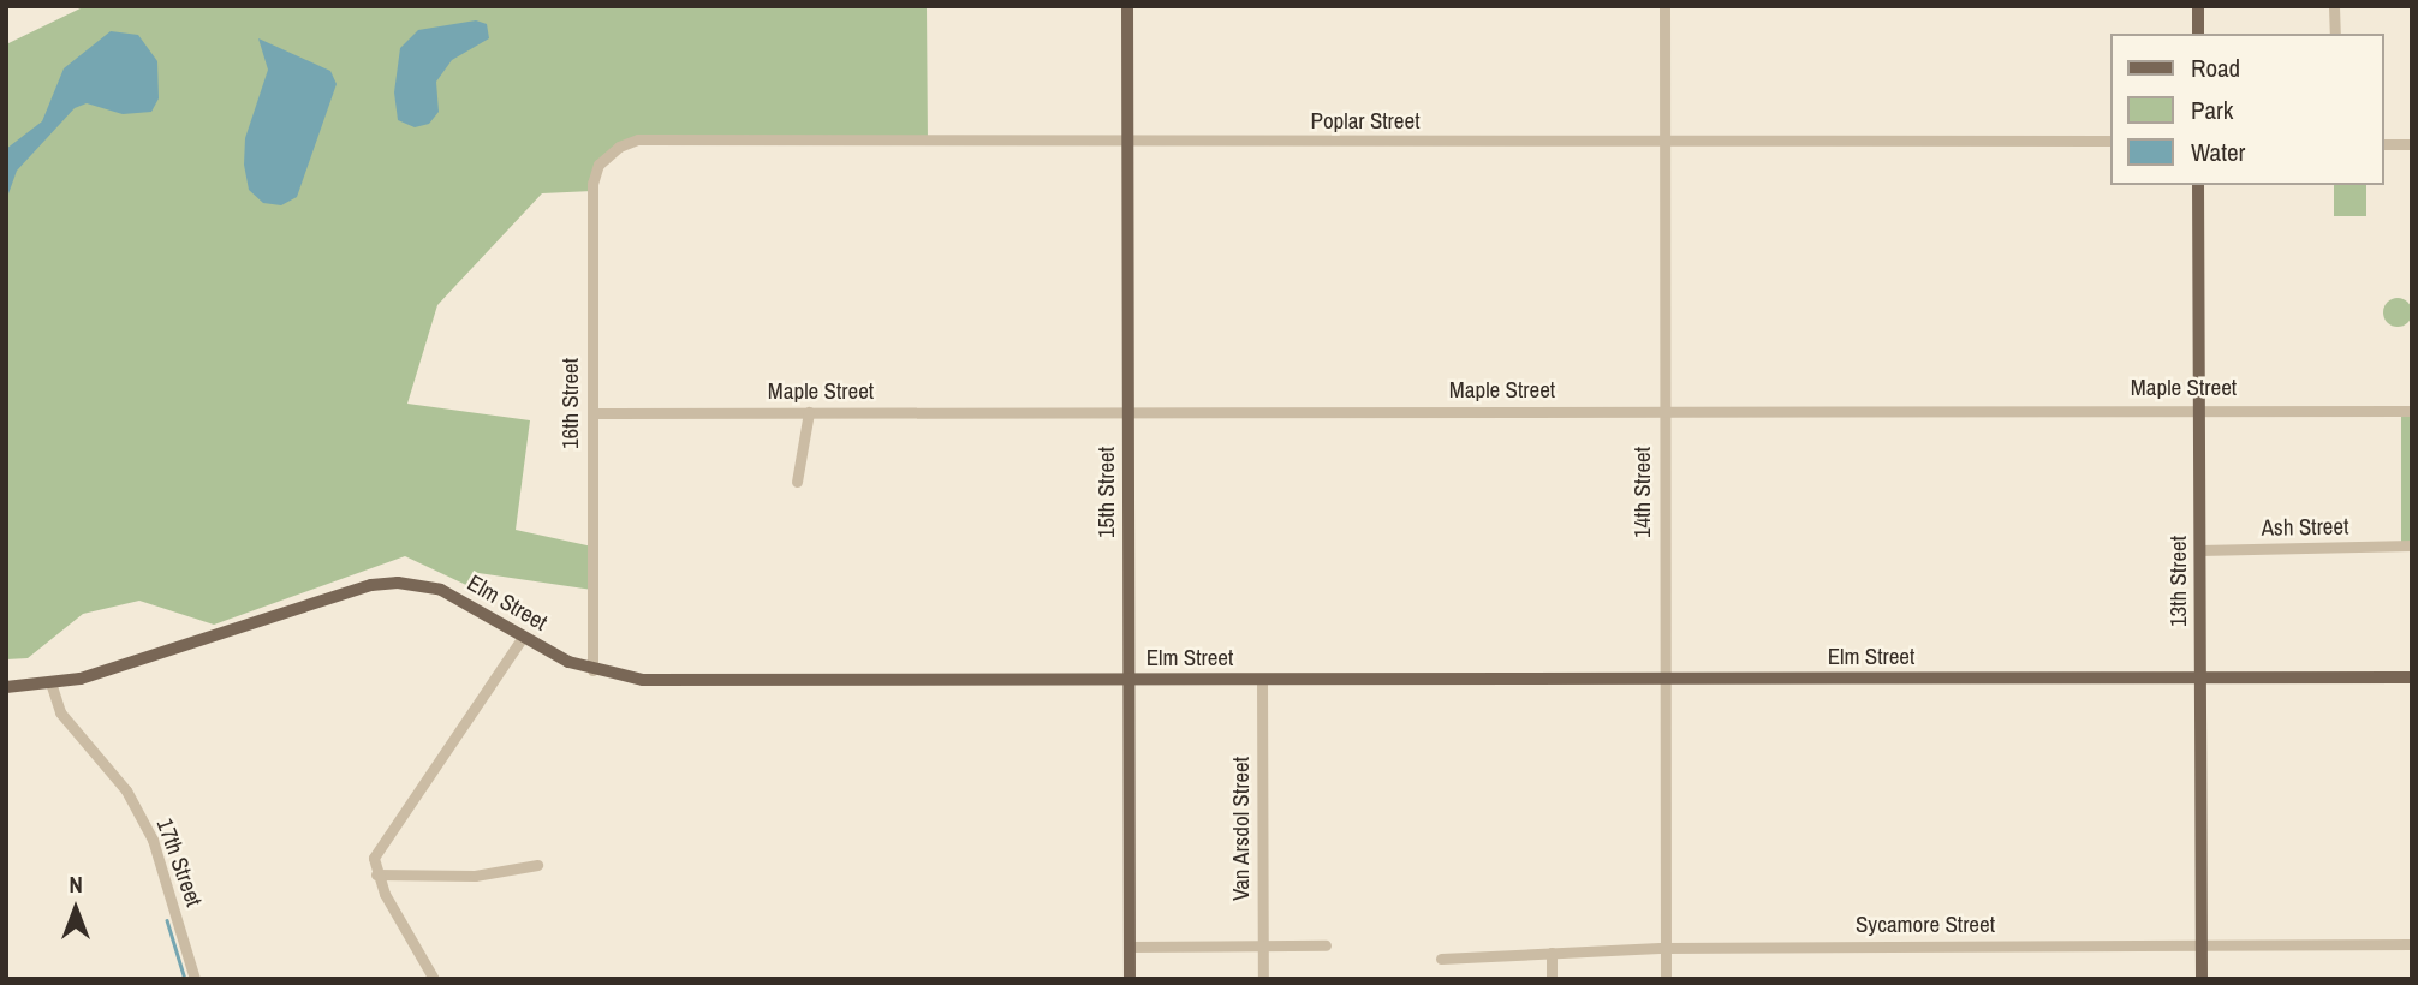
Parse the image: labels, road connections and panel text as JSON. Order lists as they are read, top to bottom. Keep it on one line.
{"streets":{"main road":["15th Street","13th Street","Elm Street"],"street":["Poplar Street","Maple Street","16th Street","14th Street","Ash Street","Van Arsdol Street","17th Street","Sycamore Street"]},"crossings":[["Poplar Street","16th Street"],["Poplar Street","15th Street"],["Poplar Street","14th Street"],["Maple Street","16th Street"],["Maple Street","15th Street"],["Maple Street","14th Street"],["Maple Street","13th Street"],["16th Street","Elm Street"],["15th Street","Elm Street"],["14th Street","Elm Street"],["14th Street","Sycamore Street"],["Ash Street","13th Street"],["13th Street","Elm Street"],["13th Street","Sycamore Street"],["Elm Street","Van Arsdol Street"],["Elm Street","17th Street"]],"legend":["Road","Park","Water"],"north":"top"}
